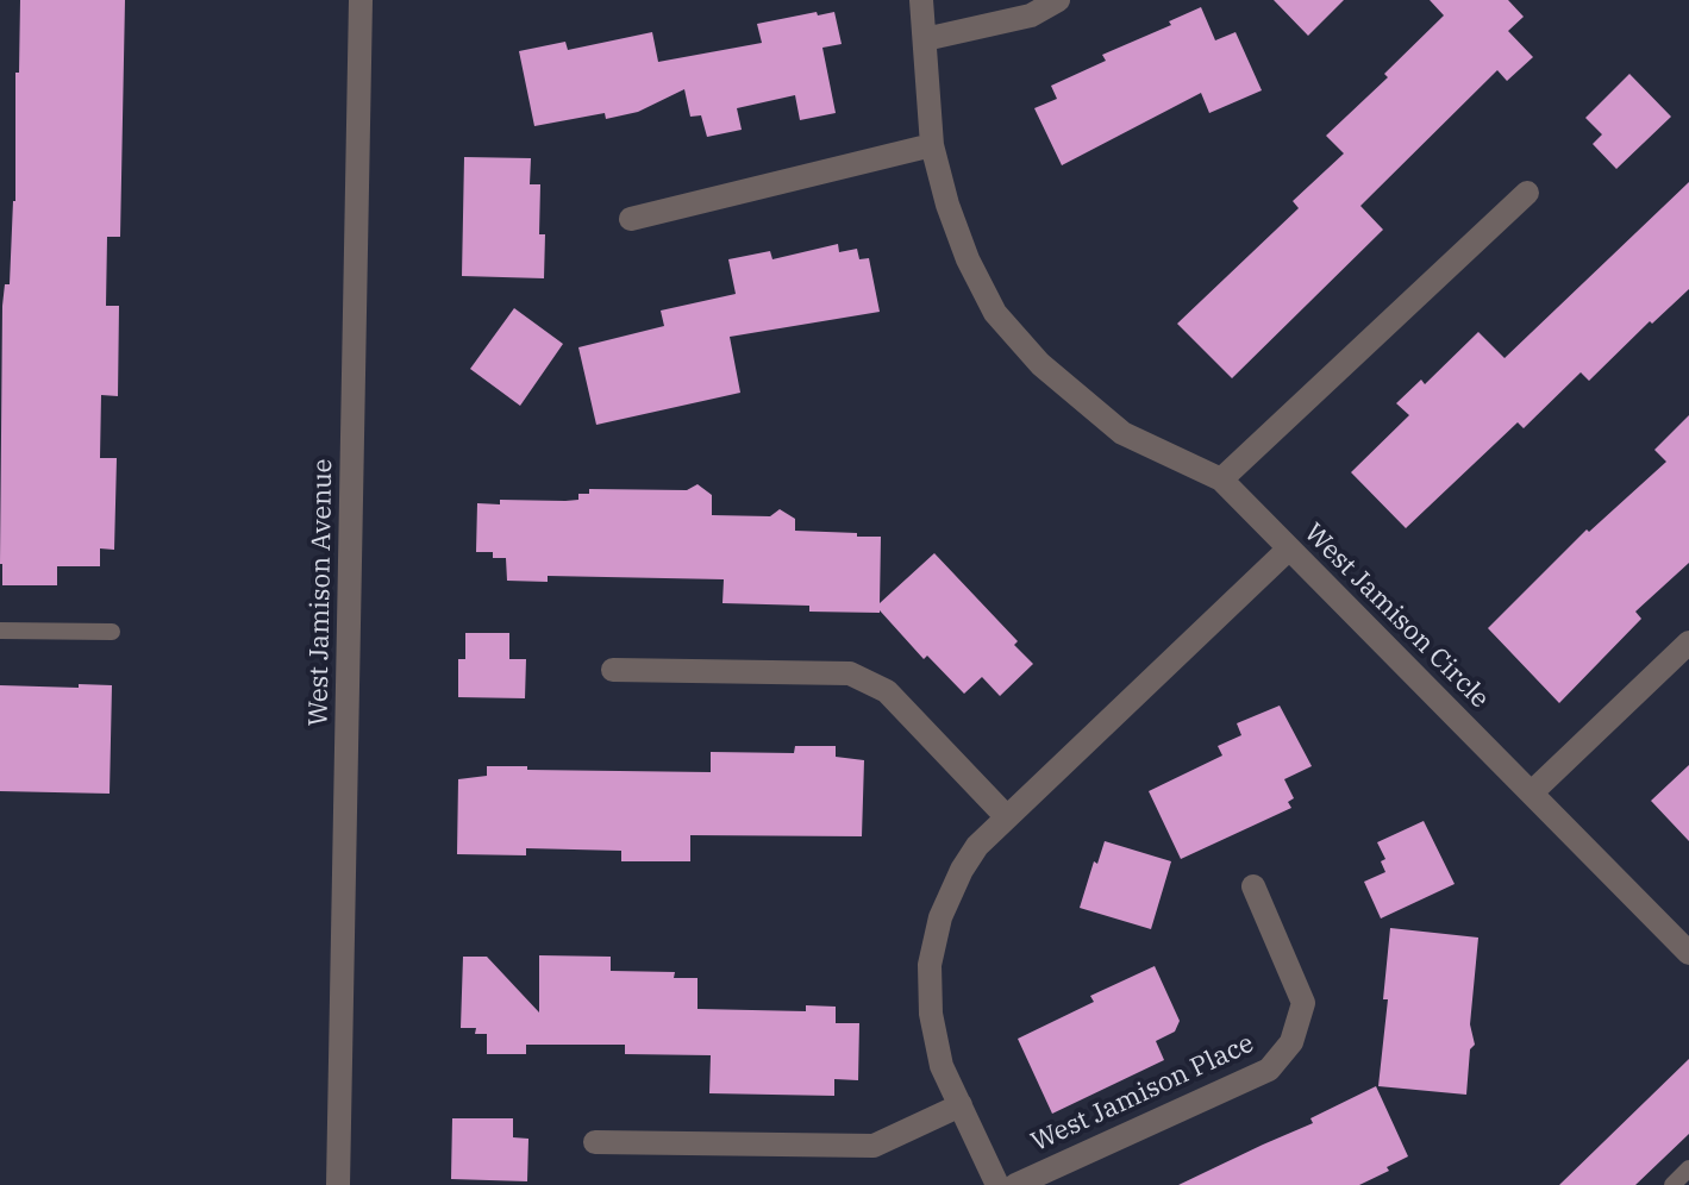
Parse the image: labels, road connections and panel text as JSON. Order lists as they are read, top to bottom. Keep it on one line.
{"streets":{"street":["West Jamison Avenue","West Jamison Circle","West Jamison Place"]}}
